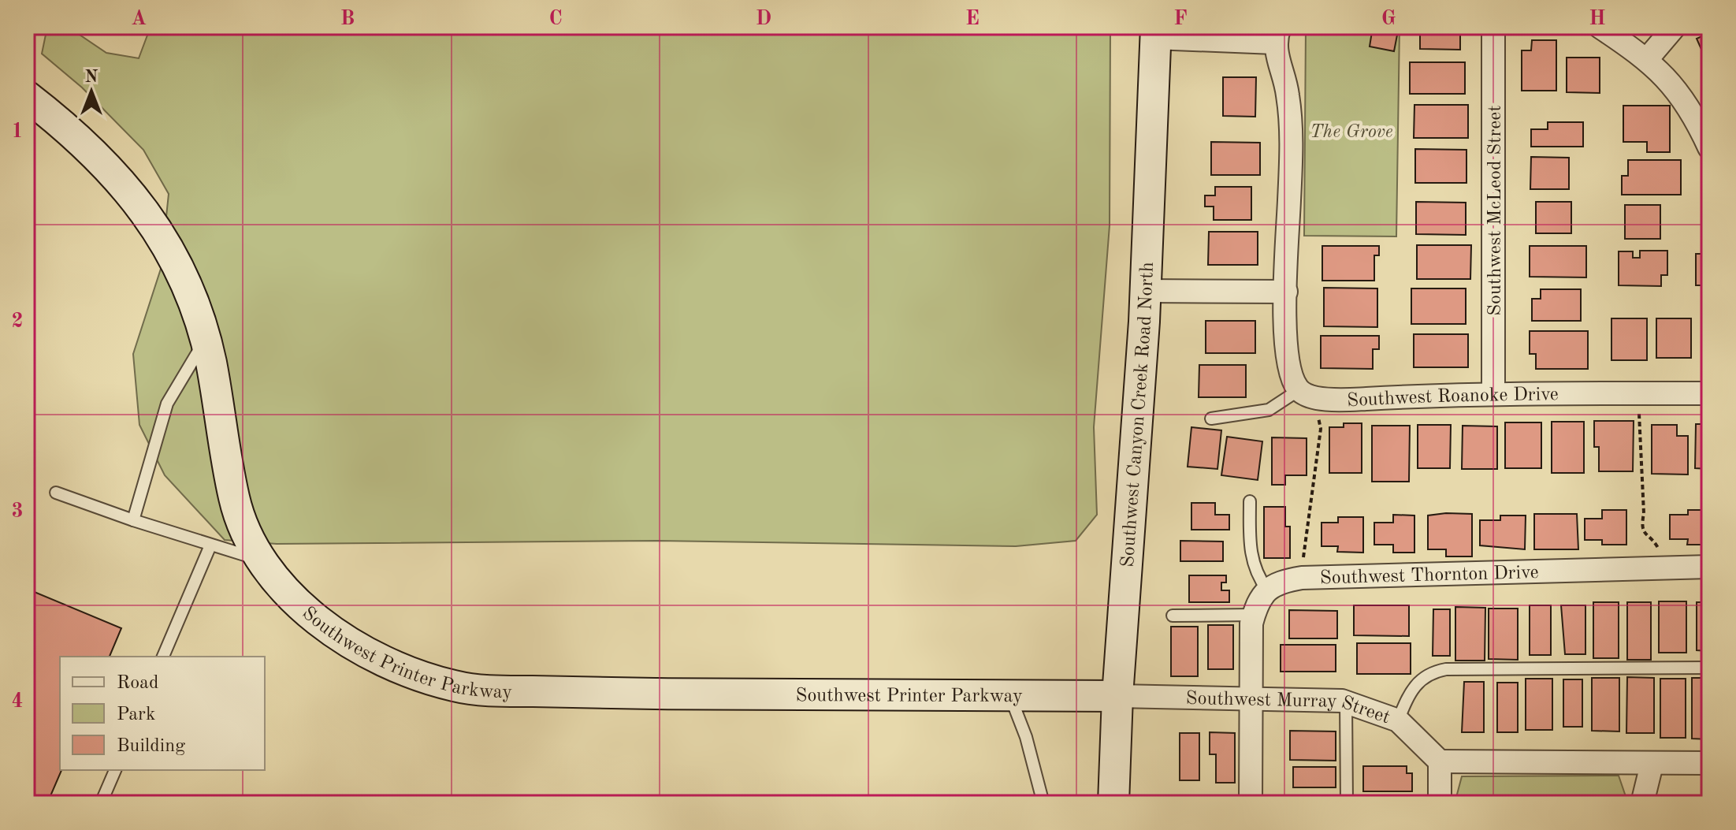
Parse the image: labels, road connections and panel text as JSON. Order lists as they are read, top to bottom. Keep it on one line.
{"streets":{"street":["Southwest McLeod Street","Southwest Roanoke Drive","Southwest Canyon Creek Road North","Southwest Thornton Drive","Southwest Printer Parkway","Southwest Murray Street"]},"crossings":[["Southwest McLeod Street","Southwest Roanoke Drive"],["Southwest Canyon Creek Road North","Southwest Printer Parkway"],["Southwest Canyon Creek Road North","Southwest Murray Street"],["Southwest Printer Parkway","Southwest Murray Street"]],"parks":["The Grove"],"legend":["Road","Park","Building"],"north":"top","grid":{"columns":["A","B","C","D","E","F","G","H"],"rows":["1","2","3","4"]}}
